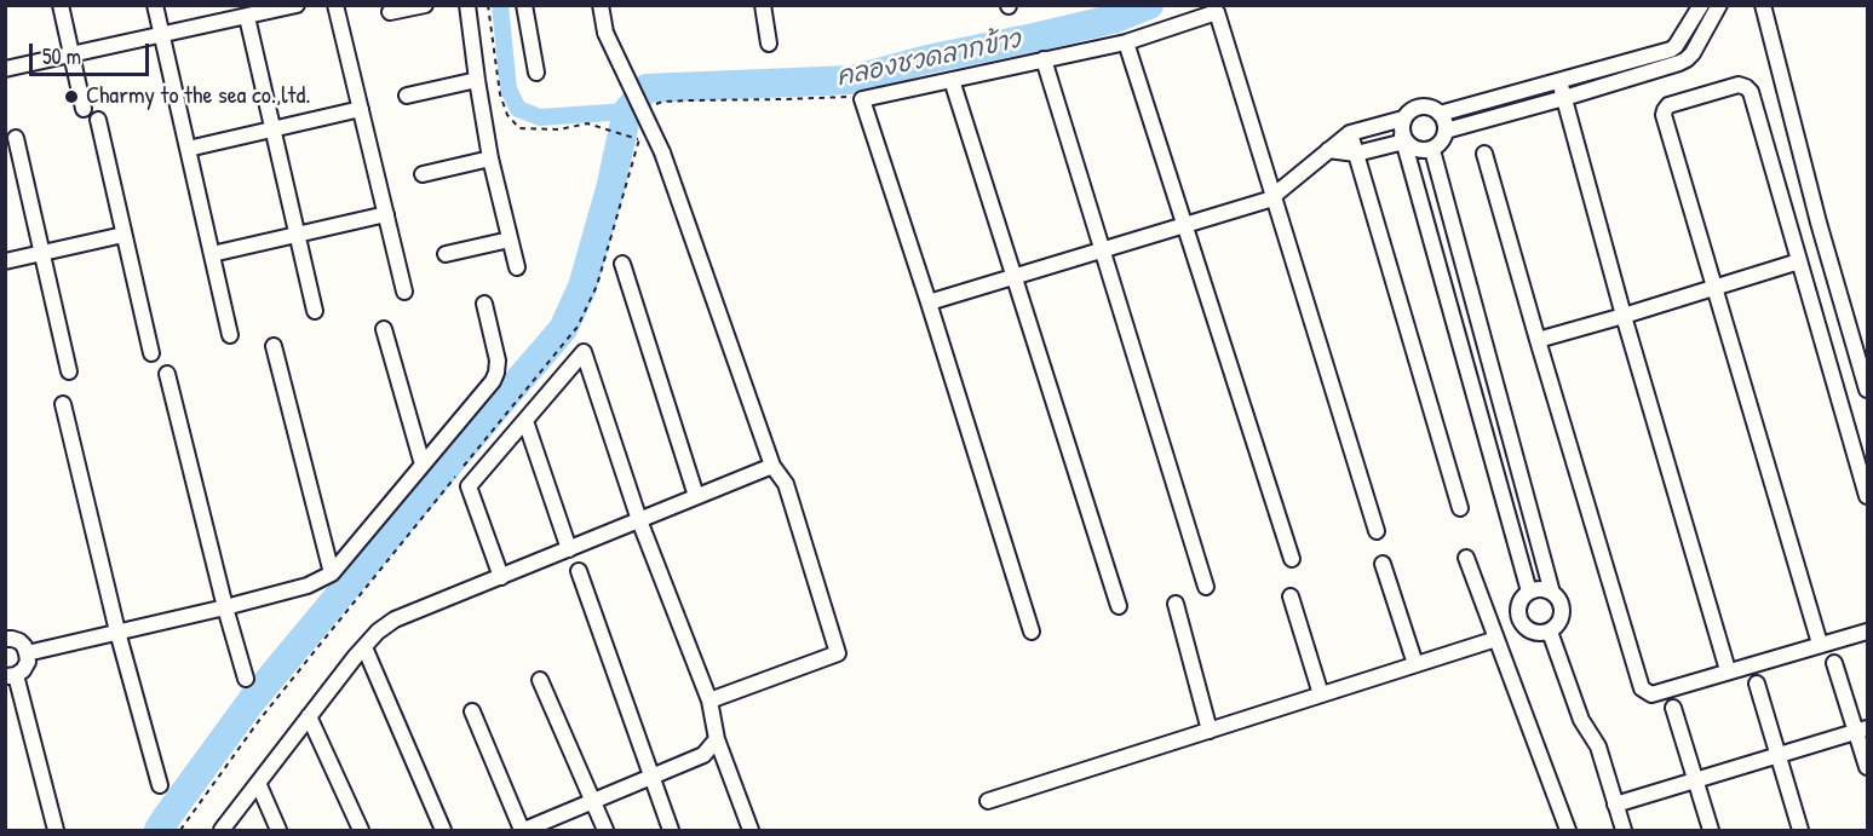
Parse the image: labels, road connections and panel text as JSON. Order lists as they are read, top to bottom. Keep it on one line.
{"water":["คลองชวดลากข้าว"],"places":["Charmy to the sea co.,ltd."],"scale_bar":"50 m"}
